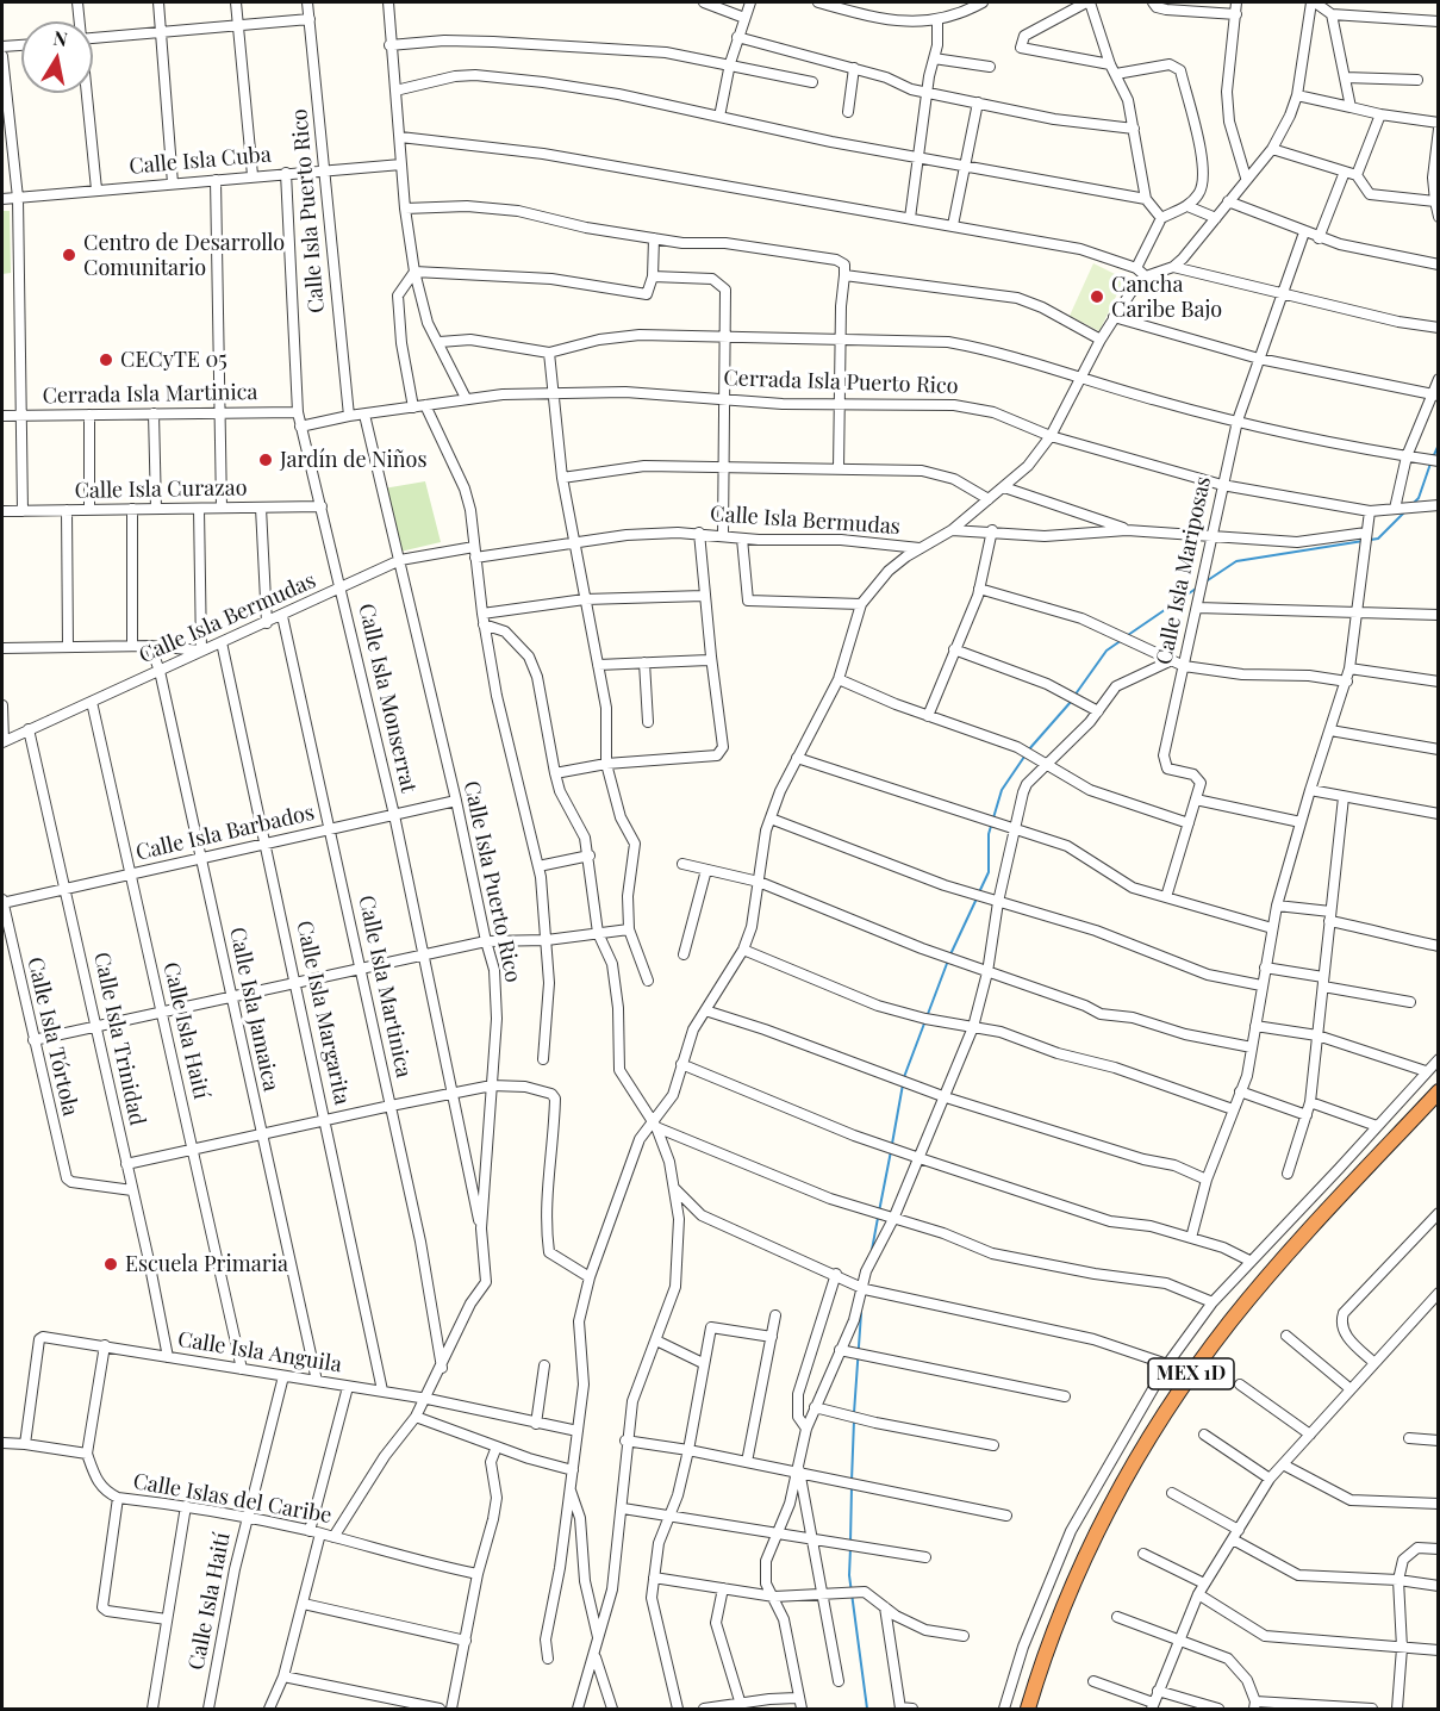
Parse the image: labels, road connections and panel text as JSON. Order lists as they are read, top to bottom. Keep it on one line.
{"streets":{"highway":["MEX 1D"],"street":["Calle Isla Cuba","Calle Isla Puerto Rico","Cerrada Isla Puerto Rico","Cerrada Isla Martinica","Calle Isla Curazao","Calle Isla Bermudas","Calle Isla Mariposas","Calle Isla Monserrat","Calle Isla Barbados","Calle Isla Martinica","Calle Isla Jamaica","Calle Isla Margarita","Calle Isla Haití","Calle Isla Tórtola","Calle Isla Trinidad","Calle Isla Anguila","Calle Islas del Caribe"]},"crossings":[["Calle Isla Cuba","Calle Isla Puerto Rico"],["Calle Isla Cuba","Calle Isla Monserrat"],["Calle Isla Puerto Rico","Cerrada Isla Puerto Rico"],["Calle Isla Puerto Rico","Calle Isla Bermudas"],["Calle Isla Puerto Rico","Calle Isla Monserrat"],["Calle Isla Puerto Rico","Calle Isla Barbados"],["Calle Isla Puerto Rico","Calle Isla Martinica"],["Calle Isla Puerto Rico","Calle Isla Anguila"],["Calle Isla Puerto Rico","Calle Islas del Caribe"],["Cerrada Isla Puerto Rico","Calle Isla Mariposas"],["Cerrada Isla Puerto Rico","Calle Isla Monserrat"],["Cerrada Isla Martinica","Calle Isla Monserrat"],["Calle Isla Curazao","Calle Isla Monserrat"],["Calle Isla Bermudas","Calle Isla Monserrat"],["Calle Isla Bermudas","Calle Isla Martinica"],["Calle Isla Bermudas","Calle Isla Jamaica"],["Calle Isla Bermudas","Calle Isla Margarita"],["Calle Isla Bermudas","Calle Isla Haití"],["Calle Isla Bermudas","Calle Isla Trinidad"],["Calle Isla Monserrat","Calle Isla Barbados"],["Calle Isla Barbados","Calle Isla Martinica"],["Calle Isla Barbados","Calle Isla Jamaica"],["Calle Isla Barbados","Calle Isla Margarita"],["Calle Isla Barbados","Calle Isla Haití"],["Calle Isla Barbados","Calle Isla Tórtola"],["Calle Isla Barbados","Calle Isla Trinidad"],["Calle Isla Jamaica","Calle Isla Anguila"],["Calle Isla Margarita","Calle Isla Anguila"],["Calle Isla Haití","Calle Isla Anguila"],["Calle Isla Haití","Calle Islas del Caribe"],["Calle Isla Tórtola","Calle Isla Trinidad"],["Calle Isla Trinidad","Calle Isla Anguila"]],"places":["Centro de Desarrollo Comunitario","Cancha Caribe Bajo","CECyTE 05","Jardín de Niños","Escuela Primaria"],"north":"top"}
